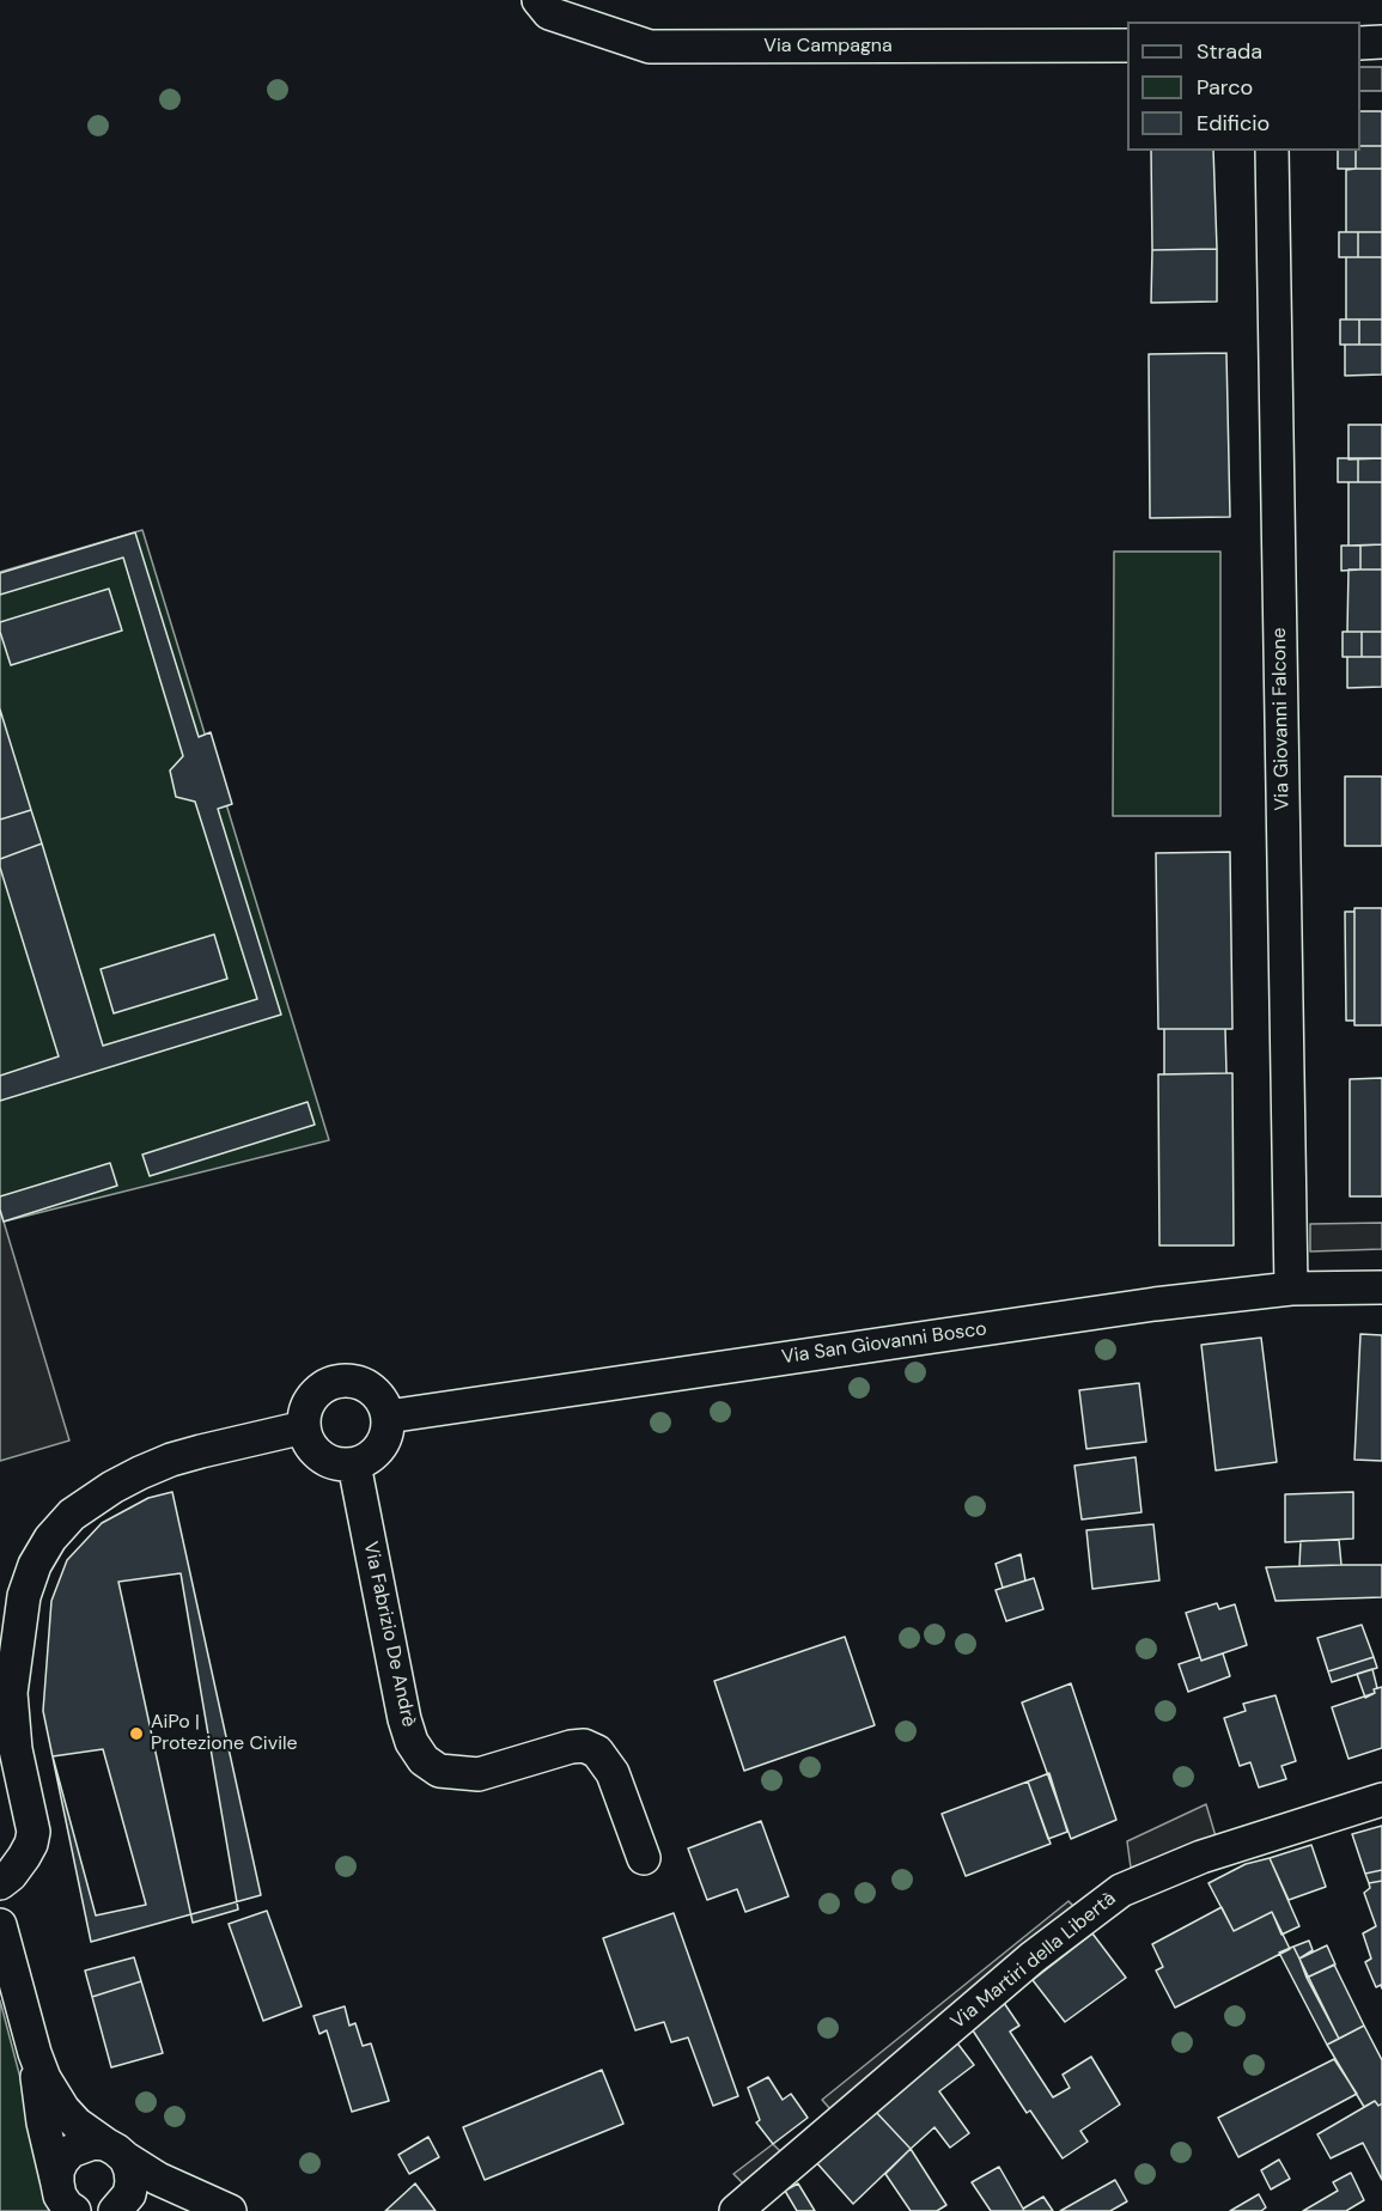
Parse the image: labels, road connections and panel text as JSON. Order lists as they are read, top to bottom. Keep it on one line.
{"streets":{"street":["Via Campagna","Via Giovanni Falcone","Via San Giovanni Bosco","Via Fabrizio De Andrè","Via Martiri della Libertà"]},"crossings":[["Via Giovanni Falcone","Via San Giovanni Bosco"],["Via San Giovanni Bosco","Via Fabrizio De Andrè"]],"places":["AiPo | Protezione Civile"],"legend":["Strada","Parco","Edificio"]}
